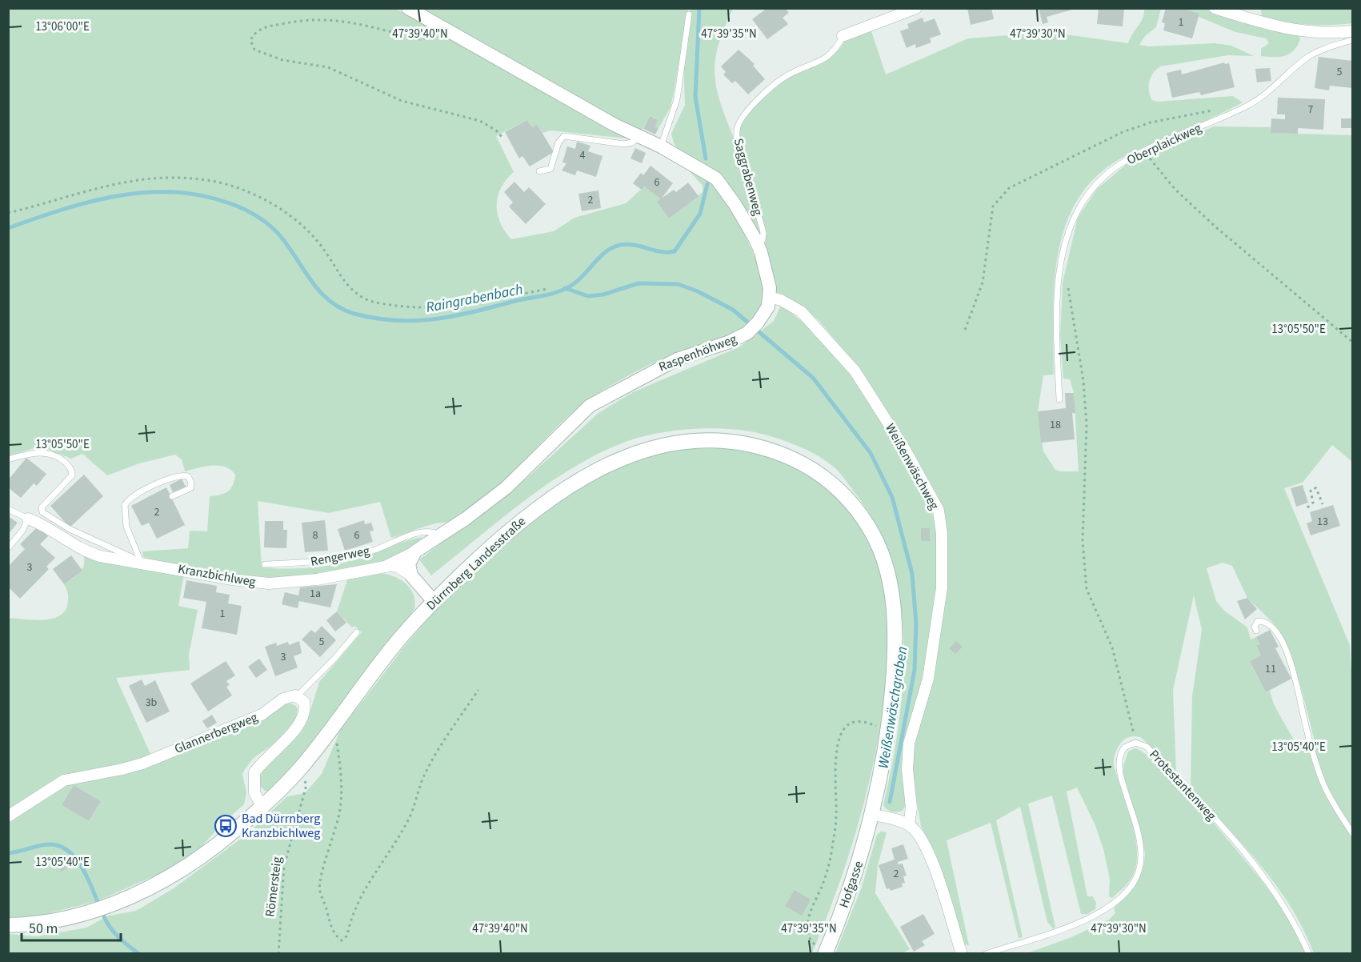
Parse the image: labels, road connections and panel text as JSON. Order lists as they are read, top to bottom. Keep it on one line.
{"streets":{"main road":["Dürrnberg Landesstraße","Hofgasse"],"street":["Saggrabenweg","Raspenhöhweg","Weißenwäschweg","Kranzbichlweg","Glannerbergweg"],"lane":["Oberplaickweg","Rengerweg","Protestantenweg"],"path":["Römersteig"]},"crossings":[["Raspenhöhweg","Weißenwäschweg"],["Raspenhöhweg","Rengerweg"],["Dürrnberg Landesstraße","Hofgasse"],["Dürrnberg Landesstraße","Römersteig"]],"water":["Raingrabenbach","Weißenwäschgraben"],"places":{"bus stop":["Bad Dürrnberg Kranzbichlweg"]},"house_numbers":["1","5","7","4","6","2","18","2","13","8","6","3","1a","1","5","3","11","3b","2"],"scale_bar":"50 m","coordinates":["13°06'00\"E","47°39'40\"N","47°39'35\"N","47°39'30\"N","13°05'50\"E","13°05'40\"E"]}
